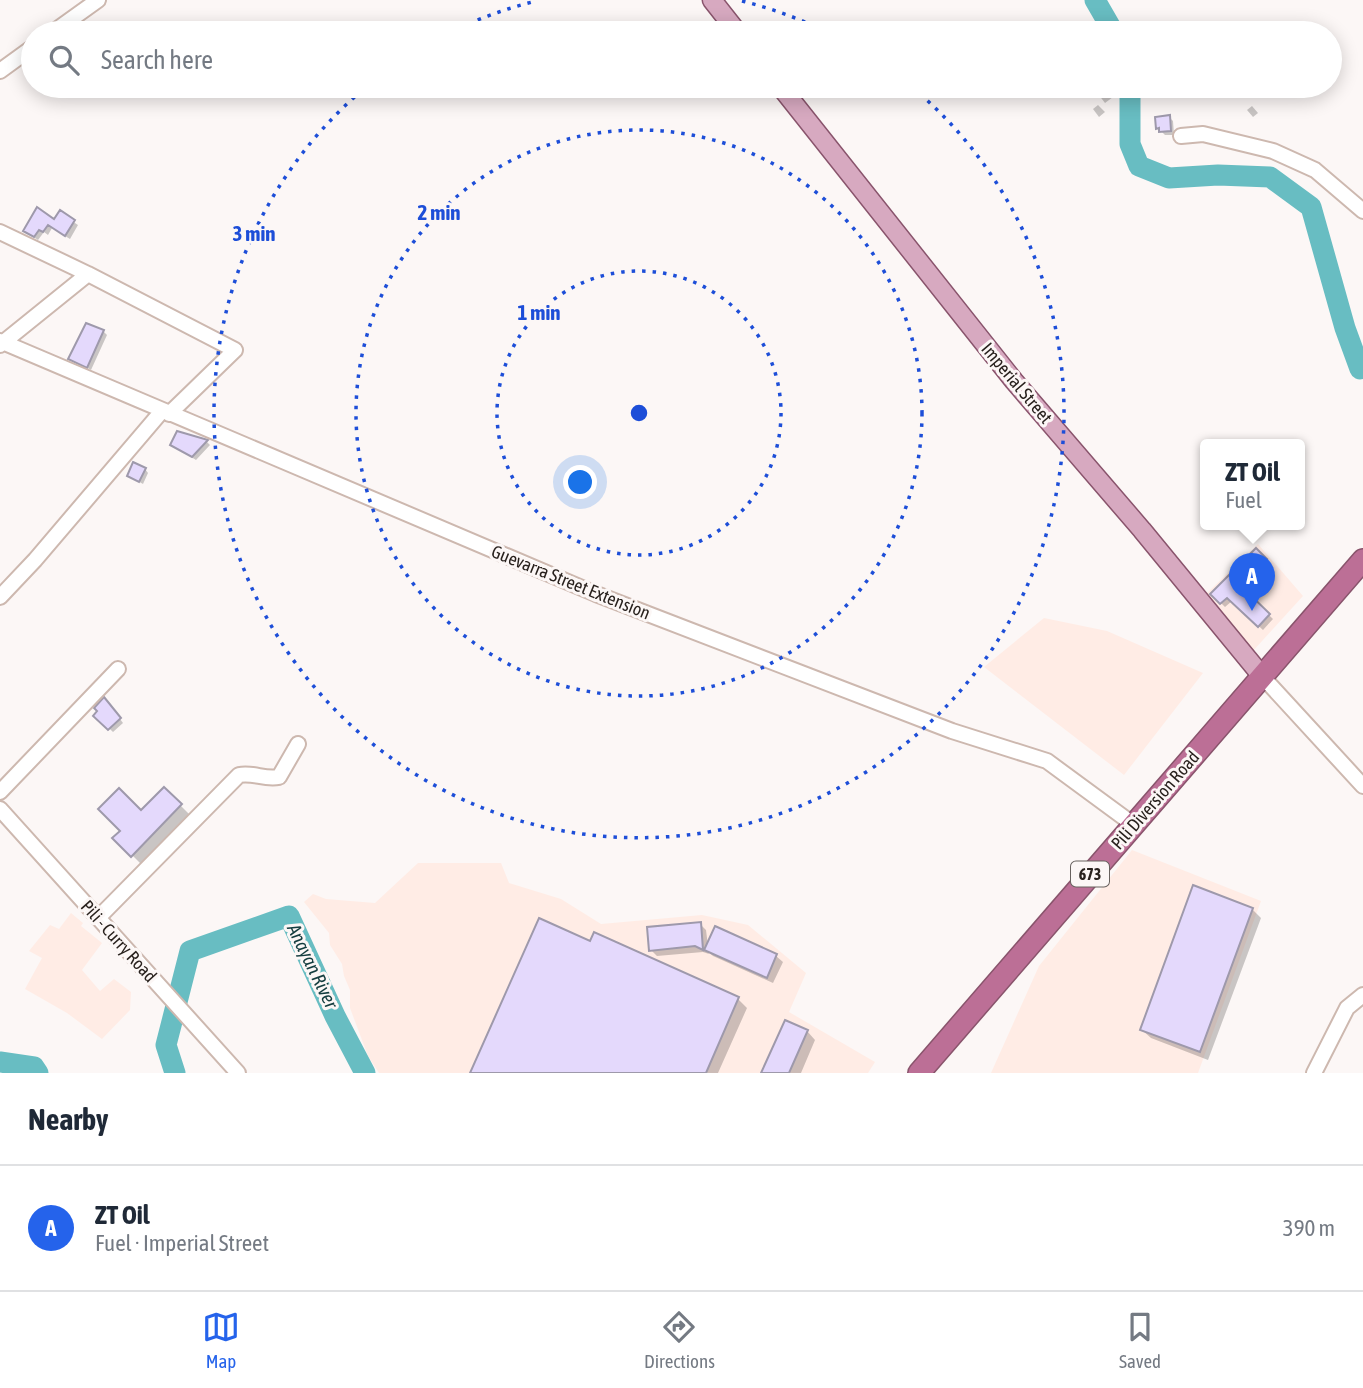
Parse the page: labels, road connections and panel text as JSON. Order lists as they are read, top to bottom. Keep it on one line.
{"streets":{"highway":["Pili Diversion Road","673"],"main road":["Imperial Street"],"street":["Guevarra Street Extension","Pili - Curry Road"]},"crossings":[["Imperial Street","Pili Diversion Road"],["Guevarra Street Extension","Pili Diversion Road"]],"water":["Anayan River"],"page":{"search":"Search here","popup":["ZT Oil","Fuel"],"pins":"A","heading":"Nearby","list":[{"mark":"A","name":"ZT Oil","note":"Fuel · Imperial Street","value":"390 m"}],"nav":["Map","Directions","Saved"]},"rings":["2 min","3 min","1 min"]}
